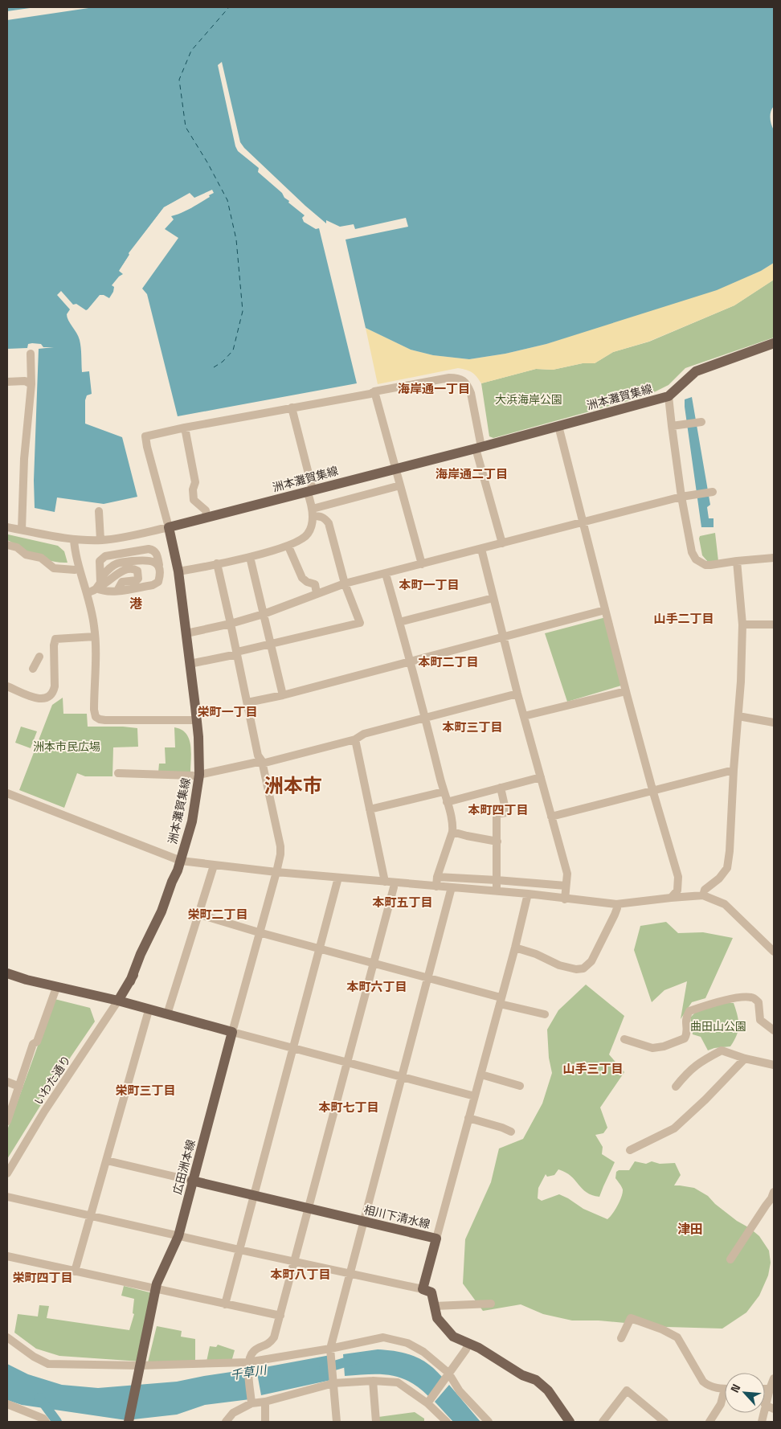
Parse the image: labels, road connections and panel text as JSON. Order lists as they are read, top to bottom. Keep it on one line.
{"streets":{"main road":["洲本灘賀集線","広田洲本線","相川下清水線"],"street":["いわた通り"]},"crossings":[["洲本灘賀集線","いわた通り"],["広田洲本線","相川下清水線"]],"districts":["海岸通一丁目","海岸通二丁目","本町一丁目","港","山手二丁目","本町二丁目","栄町一丁目","本町三丁目","洲本市","本町四丁目","本町五丁目","栄町二丁目","本町六丁目","山手三丁目","栄町三丁目","本町七丁目","津田","本町八丁目","栄町四丁目"],"water":["千草川"],"parks":["大浜海岸公園","洲本市民広場","曲田山公園"],"north":"top left"}
